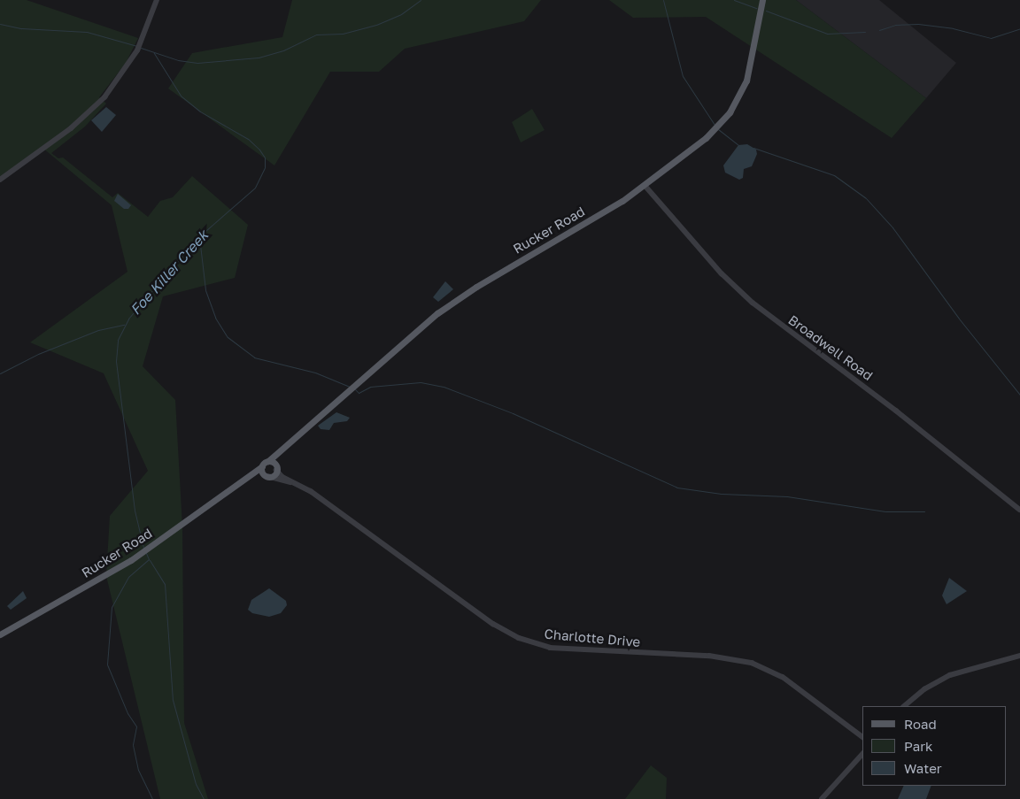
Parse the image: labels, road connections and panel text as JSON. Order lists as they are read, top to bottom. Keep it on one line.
{"streets":{"main road":["Rucker Road"],"street":["Broadwell Road","Charlotte Drive"]},"crossings":[["Rucker Road","Broadwell Road"],["Rucker Road","Charlotte Drive"]],"water":["Foe Killer Creek"],"legend":["Road","Park","Water"]}
